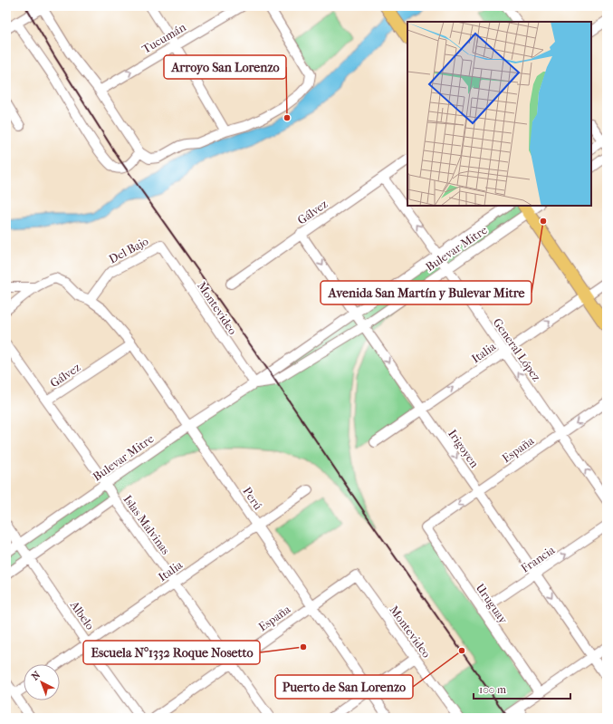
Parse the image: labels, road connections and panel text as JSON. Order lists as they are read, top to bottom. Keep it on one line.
{"streets":{"street":["Tucumán","Gálvez","Bulevar Mitre","Del Bajo","Montevideo","General López","Italia","Irigoyen","España","Perú","Islas Malvinas","Francia","Uruguay","Albelo"]},"crossings":[["Gálvez","General López"],["Gálvez","Irigoyen"],["Gálvez","Perú"],["Gálvez","Islas Malvinas"],["Bulevar Mitre","Montevideo"],["Bulevar Mitre","General López"],["Bulevar Mitre","Irigoyen"],["Bulevar Mitre","Perú"],["Bulevar Mitre","Islas Malvinas"],["Bulevar Mitre","Albelo"],["Del Bajo","Montevideo"],["Del Bajo","Perú"],["Montevideo","España"],["General López","Italia"],["General López","España"],["Italia","Irigoyen"],["Italia","Perú"],["Italia","Islas Malvinas"],["Italia","Albelo"],["Irigoyen","España"],["Irigoyen","Francia"],["España","Perú"],["España","Islas Malvinas"],["España","Uruguay"],["Francia","Uruguay"]],"one_way":["Tucumán","General López","Irigoyen","Francia"],"places":["Arroyo San Lorenzo","Avenida San Martín y Bulevar Mitre","Escuela N°1332 Roque Nosetto","Puerto de San Lorenzo"],"scale_bar":"100 m","north":"top left"}
